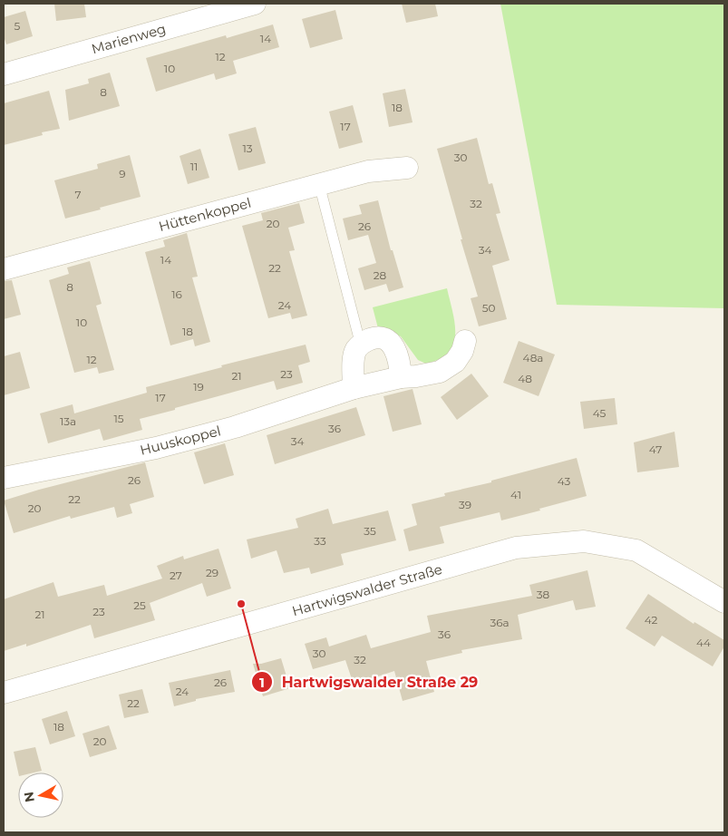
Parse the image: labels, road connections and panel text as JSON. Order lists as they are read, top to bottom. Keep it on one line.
{"streets":{"street":["Marienweg","Hüttenkoppel","Huuskoppel","Hartwigswalder Straße"]},"places":["Hartwigswalder Straße 29"],"house_numbers":["5","14","12","10","8","18","17","13","30","11","9","7","32","20","26","34","14","22","28","8","16","24","50","10","18","48a","12","23","21","48","19","17","45","15","13a","36","34","47","26","43","41","22","39","20","35","33","29","27","38","25","23","21","42","36a","36","44","30","32","26","24","22","18","20"],"north":"left"}
